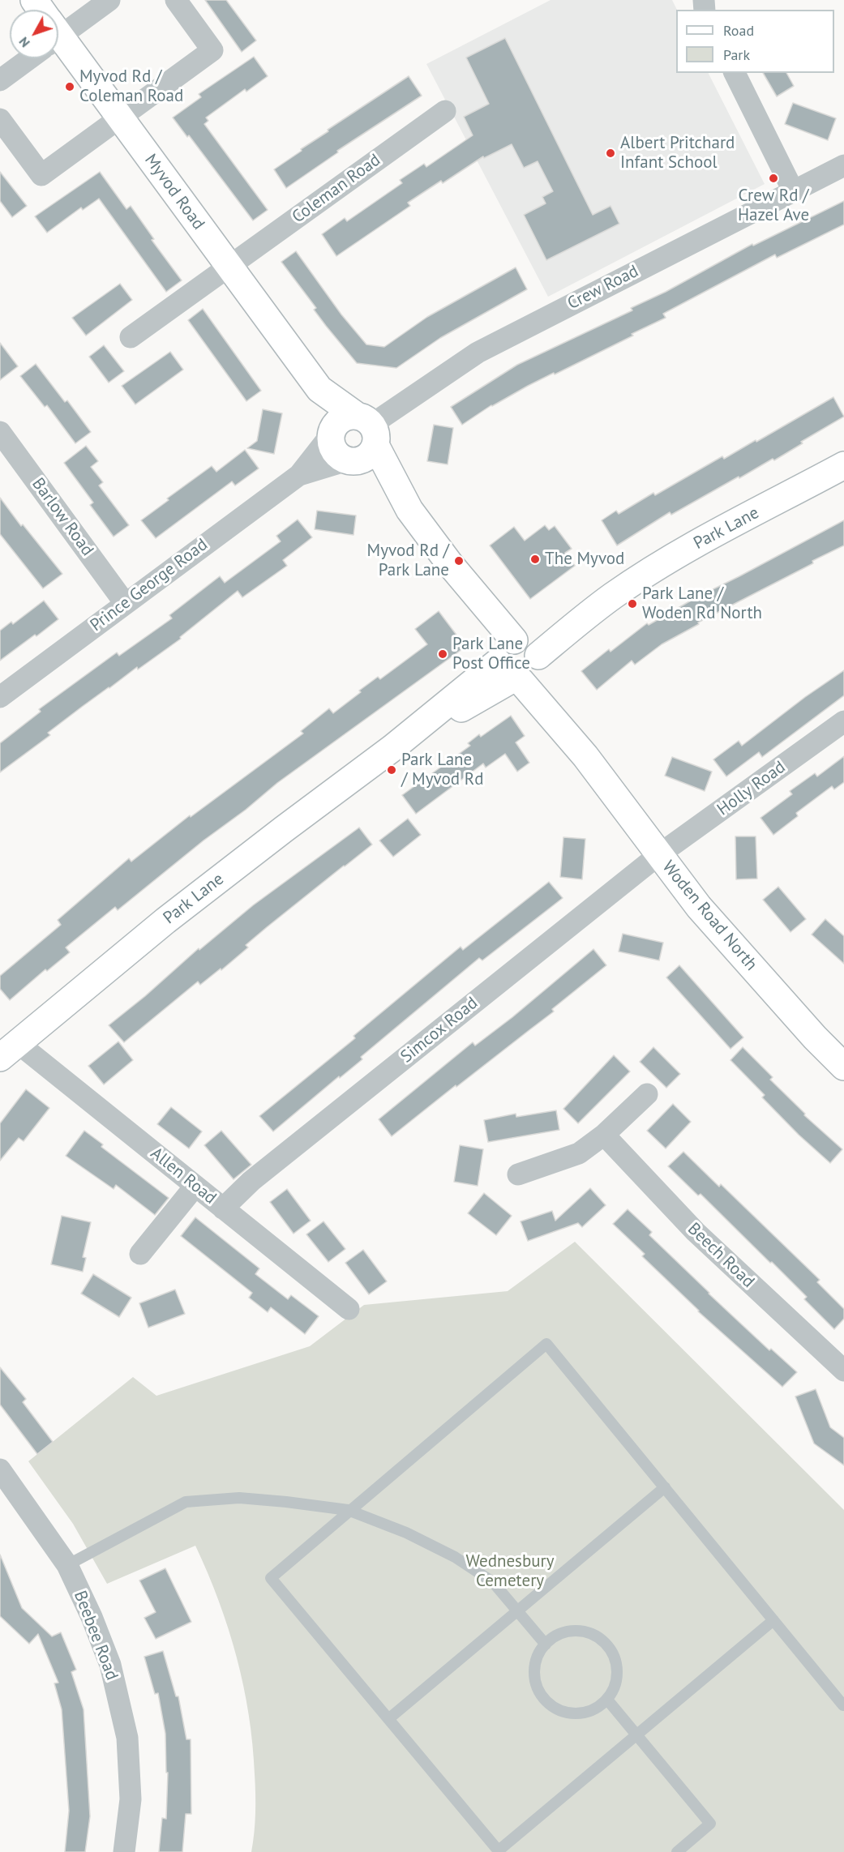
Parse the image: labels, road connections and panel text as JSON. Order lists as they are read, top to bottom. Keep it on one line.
{"streets":{"street":["Coleman Road","Myvod Road","Crew Road","Barlow Road","Park Lane","Prince George Road","Holly Road","Woden Road North","Simcox Road","Allen Road","Beech Road","Beebee Road"]},"crossings":[["Coleman Road","Myvod Road"],["Myvod Road","Crew Road"],["Myvod Road","Park Lane"],["Myvod Road","Prince George Road"],["Myvod Road","Woden Road North"],["Crew Road","Prince George Road"],["Barlow Road","Prince George Road"],["Park Lane","Woden Road North"],["Park Lane","Allen Road"],["Holly Road","Woden Road North"],["Holly Road","Simcox Road"],["Woden Road North","Simcox Road"],["Simcox Road","Allen Road"]],"parks":["Wednesbury Cemetery"],"places":["Myvod Rd / Coleman Road","Albert Pritchard Infant School","Crew Rd / Hazel Ave","The Myvod","Myvod Rd / Park Lane","Park Lane / Woden Rd North","Park Lane Post Office","Park Lane / Myvod Rd"],"legend":["Road","Park"],"north":"bottom left"}
